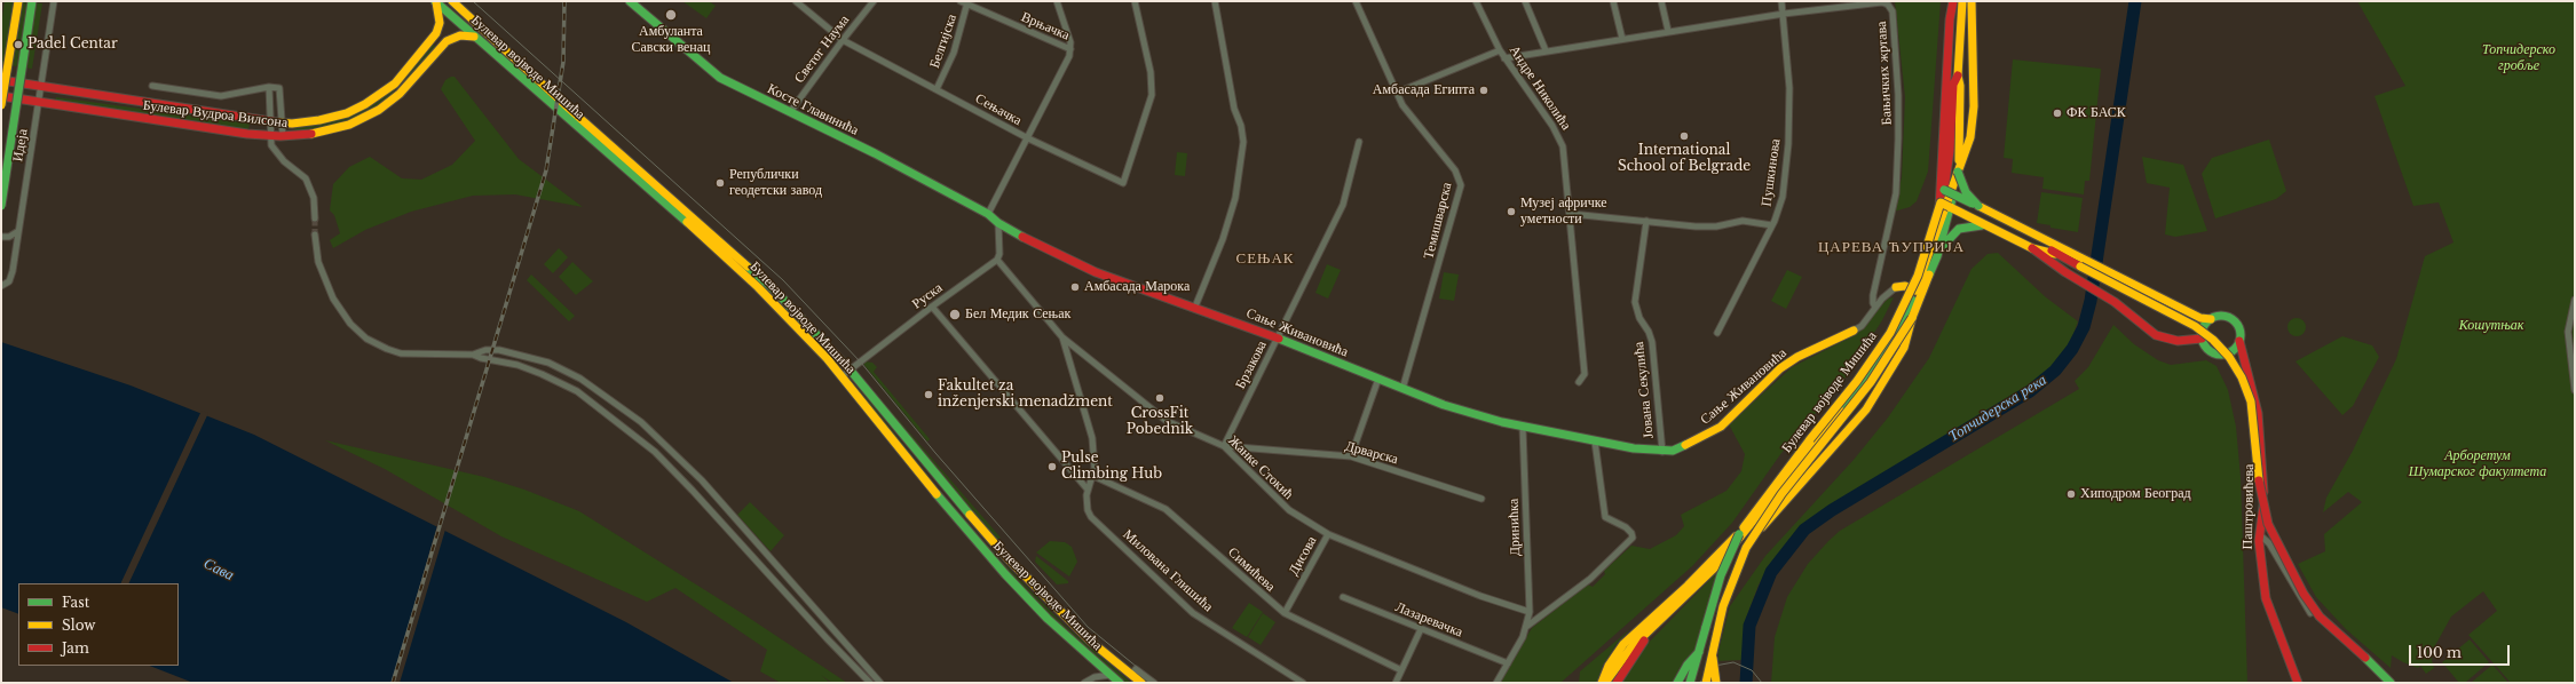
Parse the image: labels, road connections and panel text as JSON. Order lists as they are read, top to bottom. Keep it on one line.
{"streets":{"main road":["Булевар војводе Мишића","Косте Главинића","Булевар Вудроа Вилсона","Сање Живановића","Паштровићева"],"street":["Врњачка","Белгијска","Светог Наума","Бањичких жртава","Андре Николића","Сењачка","Идеја","Пушкинова","Темишварска","Руска","Брзакова","Јована Секулића","Дрварска","Жанке Стокић","Дринићка","Дисова","Симићева","Милована Глишића","Лазаревачка"]},"crossings":[["Врњачка","Белгијска"],["Белгијска","Сењачка"],["Светог Наума","Косте Главинића"],["Светог Наума","Сењачка"],["Булевар војводе Мишића","Булевар Вудроа Вилсона"],["Булевар војводе Мишића","Руска"],["Бањичких жртава","Андре Николића"],["Бањичких жртава","Пушкинова"],["Бањичких жртава","Сање Живановића"],["Косте Главинића","Сање Живановића"],["Булевар Вудроа Вилсона","Идеја"],["Темишварска","Сање Живановића"],["Руска","Жанке Стокић"],["Сање Живановића","Брзакова"],["Сање Живановића","Јована Секулића"],["Сање Живановића","Дринићка"],["Брзакова","Дрварска"],["Брзакова","Жанке Стокић"],["Дрварска","Жанке Стокић"],["Жанке Стокић","Дринићка"],["Жанке Стокић","Дисова"],["Дринићка","Лазаревачка"],["Дисова","Симићева"]],"districts":["ЦАРЕВА ЋУПРИЈА","СЕЊАК"],"water":["Топчидерска река","Сава"],"parks":["Топчидерско гробље","Кошутњак","Арборетум Шумарског факултета"],"places":["Амбуланта Савски венац","Padel Centar","Амбасада Египта","ФК БАСК","International School of Belgrade","Републички геодетски завод","Музеј афричке уметности","Амбасада Марока","Бел Медик Сењак","Fakultet za inženjerski menadžment","CrossFit Pobednik","Pulse Climbing Hub","Хиподром Београд"],"legend":["Fast","Slow","Jam"],"scale_bar":"100 m"}
